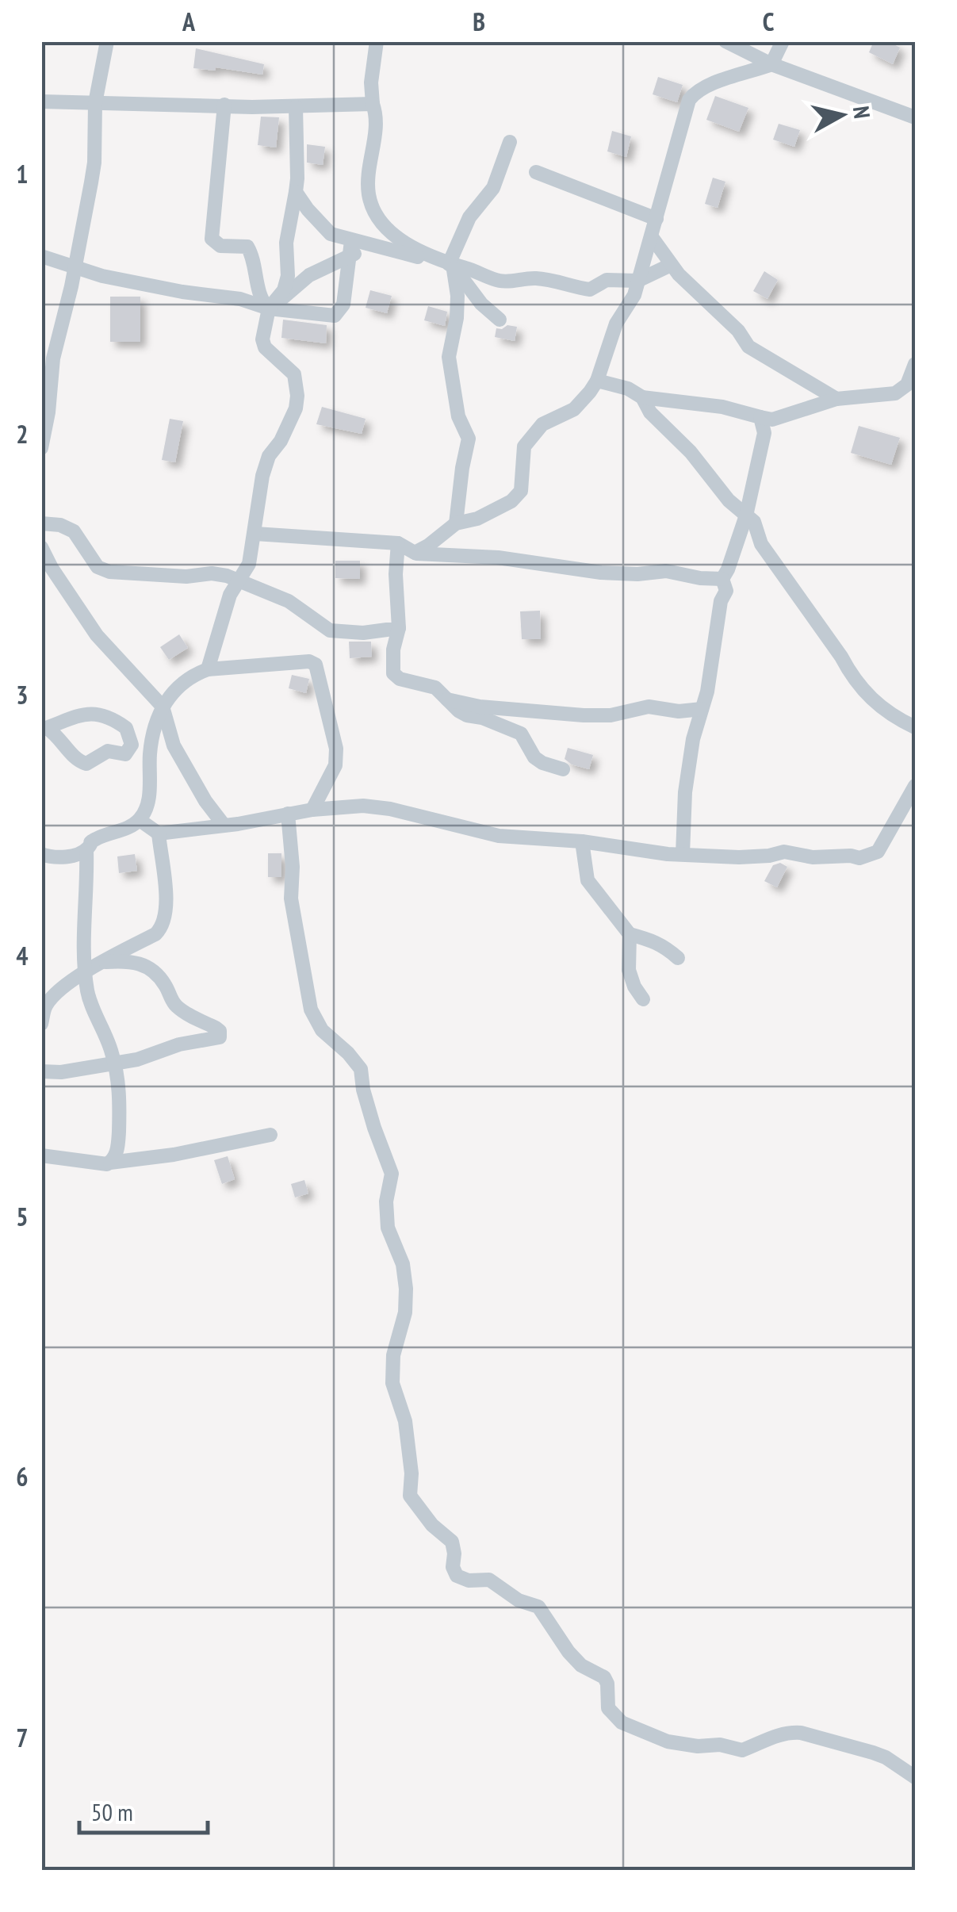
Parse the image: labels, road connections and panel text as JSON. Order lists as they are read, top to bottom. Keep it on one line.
{"scale_bar":"50 m","north":"right","grid":{"columns":["A","B","C"],"rows":["1","2","3","4","5","6","7"]}}
